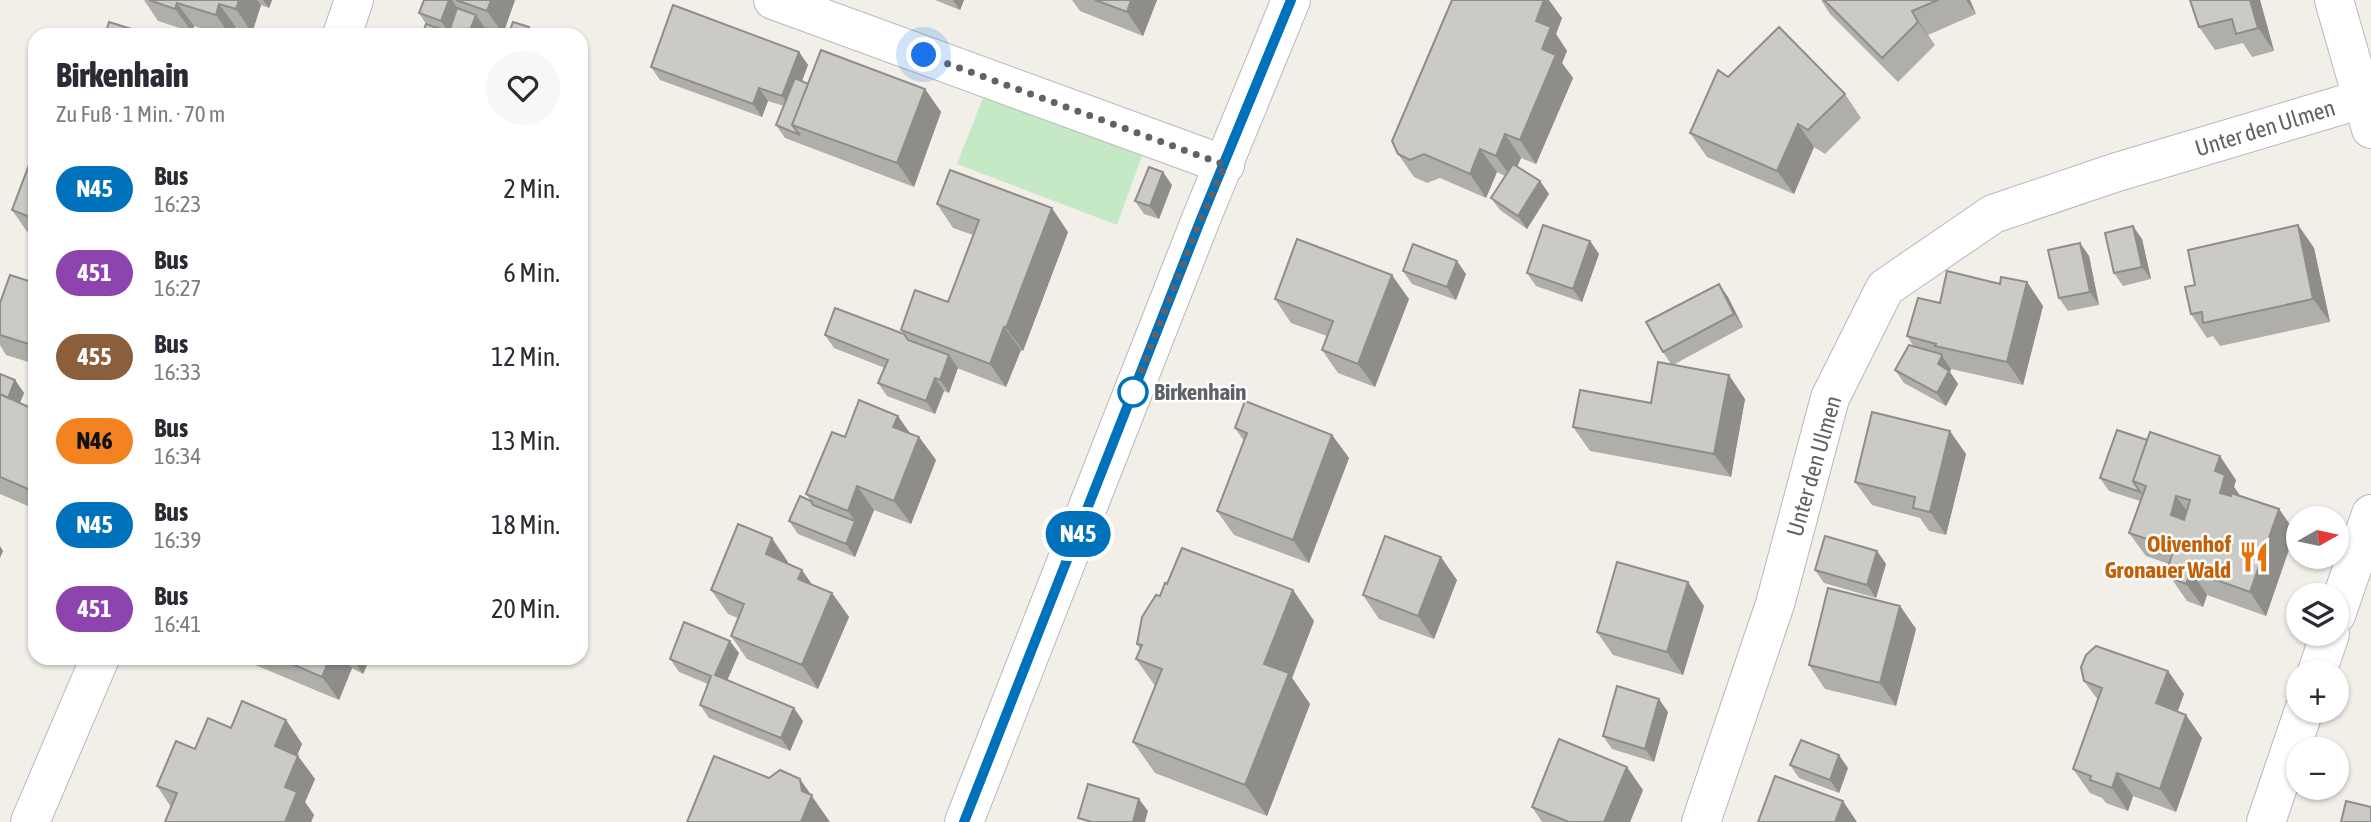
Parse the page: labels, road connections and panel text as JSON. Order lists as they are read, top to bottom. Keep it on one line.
{"streets":{"street":["Unter den Ulmen"]},"places":{"other":["Birkenhain"],"restaurant":["Olivenhof Gronauer Wald"]},"lines":["bus line N45"],"north":"right","page":{"on_map":"N45","heading":["Birkenhain","Zu Fuß · 1 Min. · 70 m"],"list":[{"mark":"N45","name":"Bus","note":"16:23","value":"2 Min."},{"mark":"451","name":"Bus","note":"16:27","value":"6 Min."},{"mark":"455","name":"Bus","note":"16:33","value":"12 Min."},{"mark":"N46","name":"Bus","note":"16:34","value":"13 Min."},{"mark":"N45","name":"Bus","note":"16:39","value":"18 Min."},{"mark":"451","name":"Bus","note":"16:41","value":"20 Min."}],"map_buttons":["+","−"]}}
